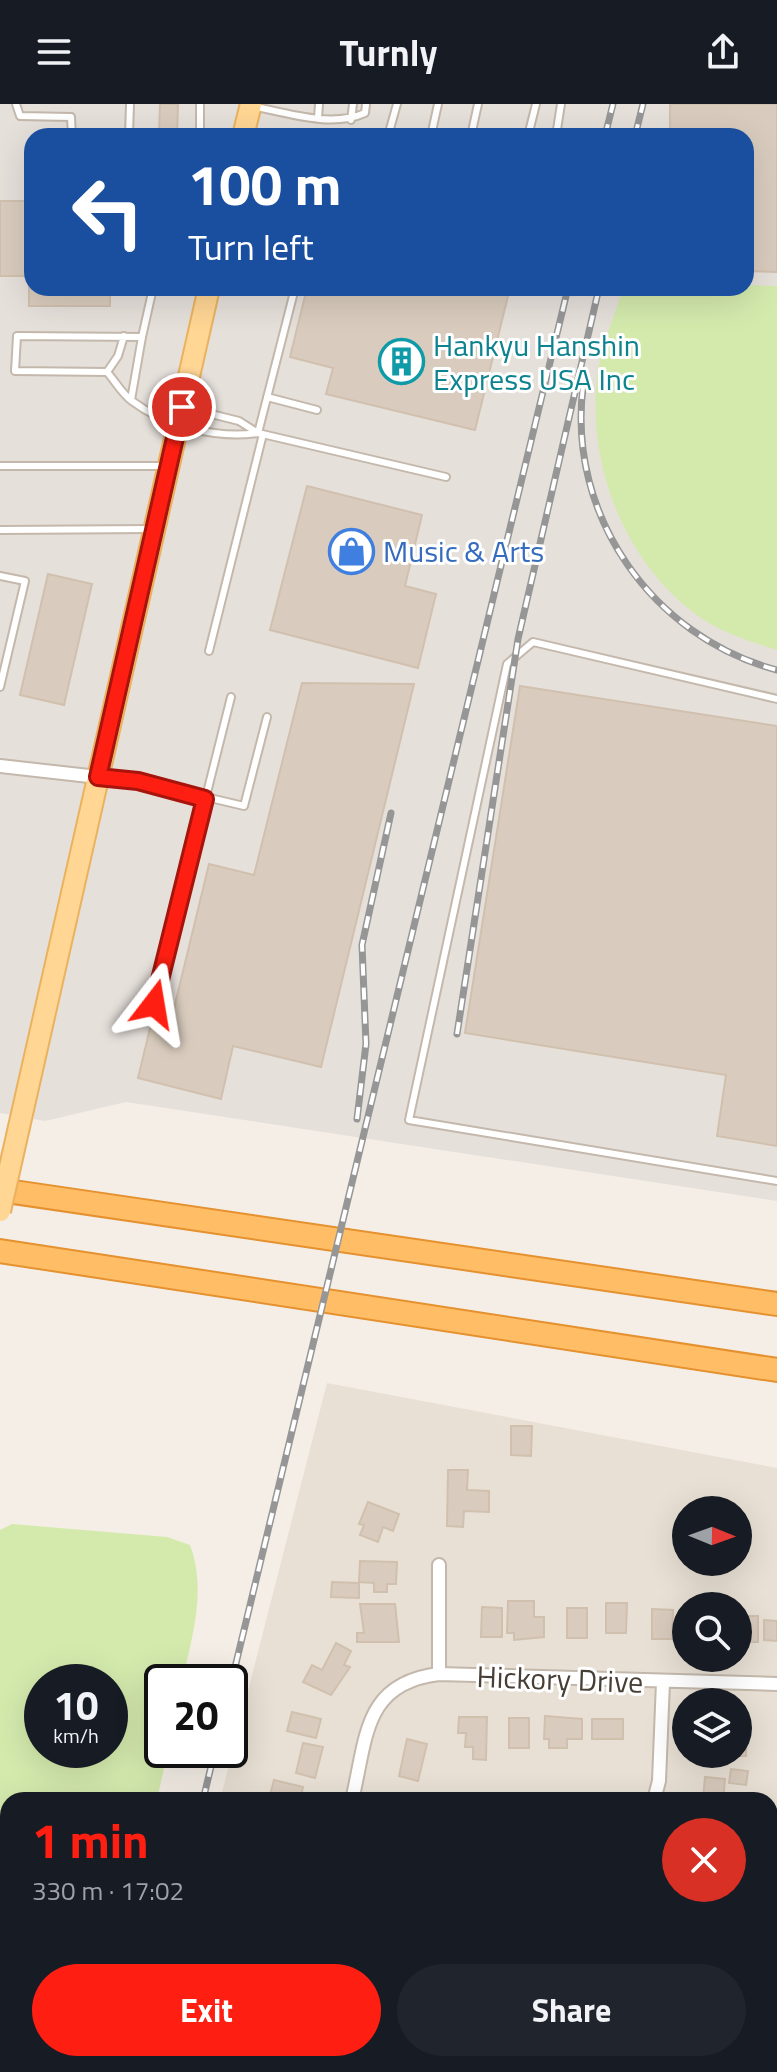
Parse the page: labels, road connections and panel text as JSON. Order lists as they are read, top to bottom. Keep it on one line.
{"streets":{"street":["Hickory Drive"]},"places":{"building":["Hankyu Hanshin Express USA Inc"],"shop":["Music & Arts"]},"north":"right","page":{"header":"Turnly","turn":["100 m","Turn left"],"speed":"10 km/h","limit":"20","heading":["1 min","330 m · 17:02"],"buttons":["Exit","Share"]}}
